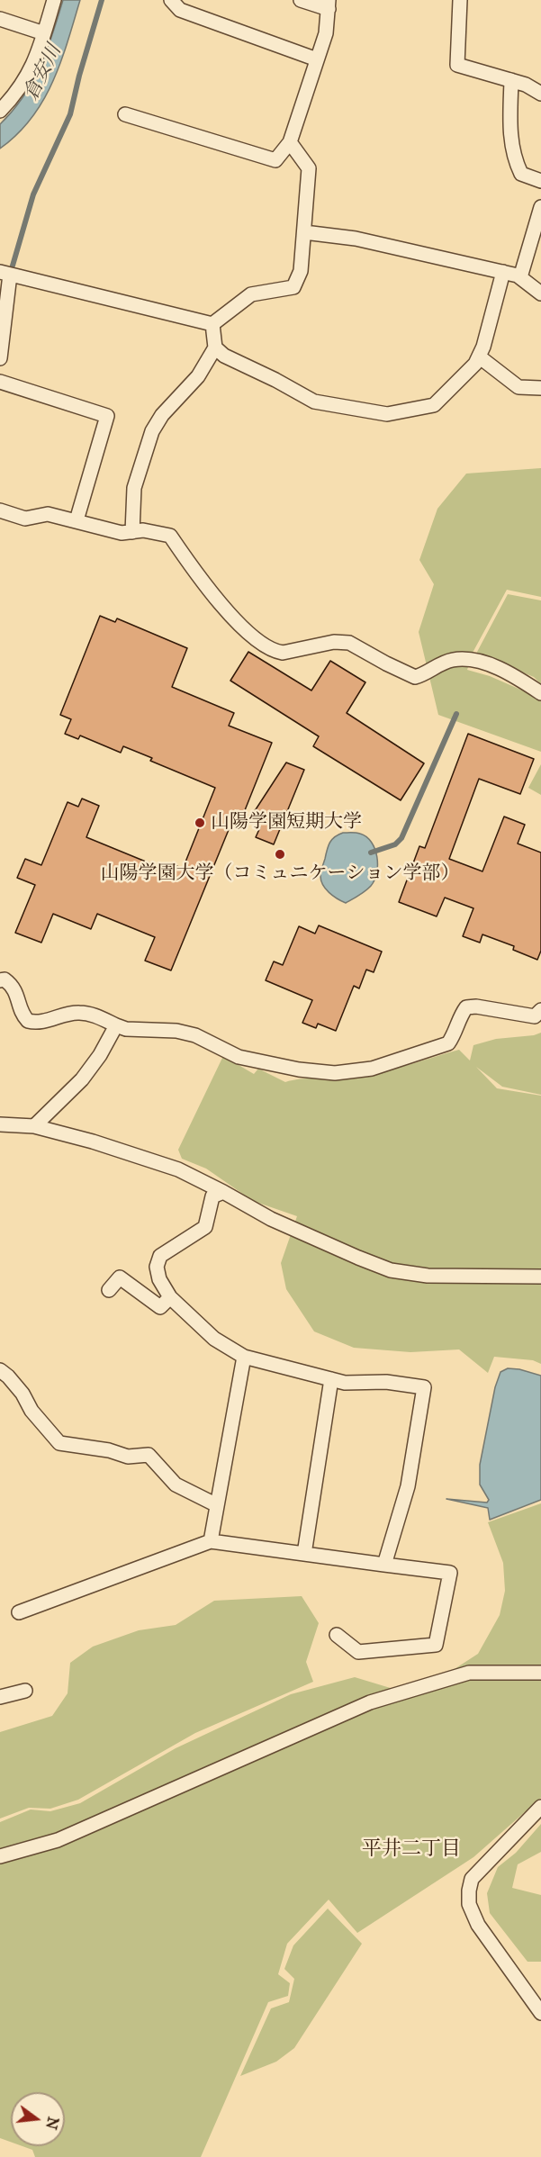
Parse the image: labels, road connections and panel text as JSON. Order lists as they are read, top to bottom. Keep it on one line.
{"districts":["平井二丁目"],"water":["倉安川"],"places":["山陽学園短期大学","山陽学園大学（コミュニケーション学部）"],"north":"right"}
